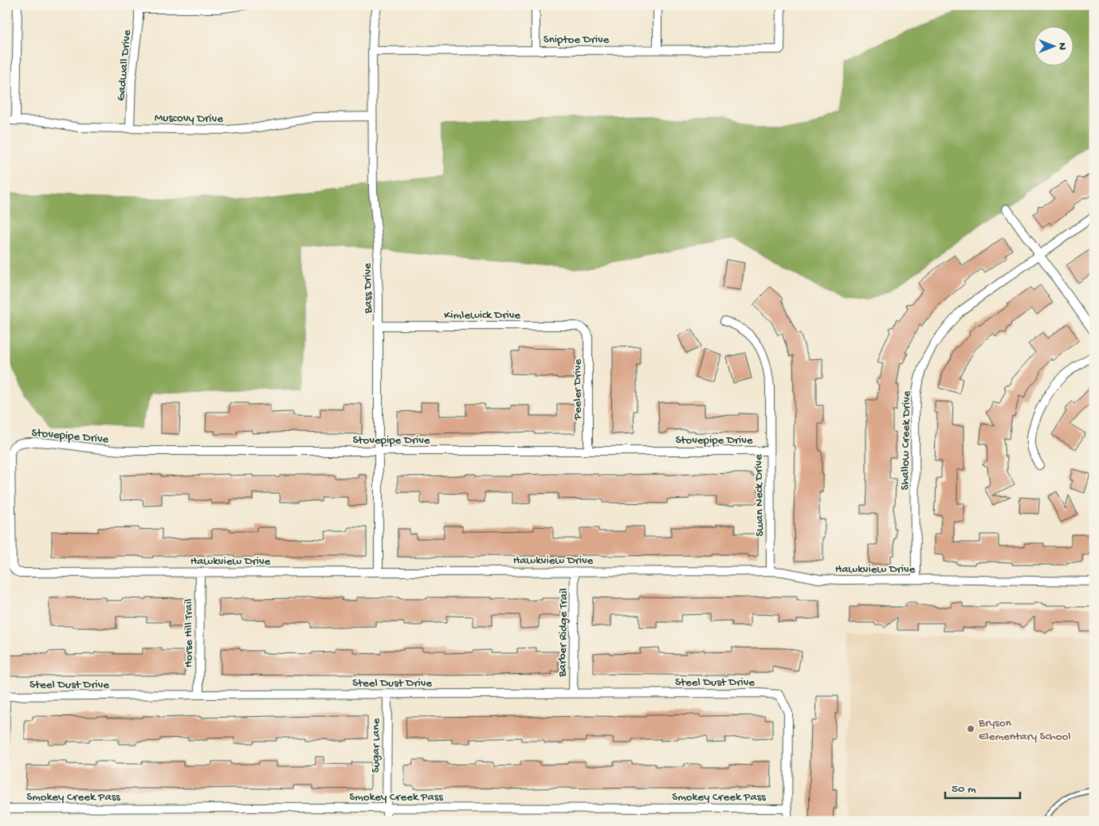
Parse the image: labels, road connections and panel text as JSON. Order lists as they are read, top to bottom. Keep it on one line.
{"streets":{"street":["Sniptoe Drive","Gadwall Drive","Muscovy Drive","Bass Drive","Kimlewick Drive","Peeler Drive","Stovepipe Drive","Shallow Creek Drive","Swan Neck Drive","Hawkview Drive","Barber Ridge Trail","Horse Hill Trail","Steel Dust Drive","Sugar Lane","Smokey Creek Pass"]},"crossings":[["Sniptoe Drive","Bass Drive"],["Gadwall Drive","Muscovy Drive"],["Muscovy Drive","Bass Drive"],["Bass Drive","Kimlewick Drive"],["Bass Drive","Stovepipe Drive"],["Bass Drive","Hawkview Drive"],["Kimlewick Drive","Peeler Drive"],["Peeler Drive","Stovepipe Drive"],["Stovepipe Drive","Swan Neck Drive"],["Stovepipe Drive","Hawkview Drive"],["Shallow Creek Drive","Hawkview Drive"],["Swan Neck Drive","Hawkview Drive"],["Hawkview Drive","Barber Ridge Trail"],["Hawkview Drive","Horse Hill Trail"],["Barber Ridge Trail","Steel Dust Drive"],["Horse Hill Trail","Steel Dust Drive"],["Steel Dust Drive","Sugar Lane"],["Steel Dust Drive","Smokey Creek Pass"],["Sugar Lane","Smokey Creek Pass"]],"places":["Bryson Elementary School"],"scale_bar":"50 m","north":"right"}
